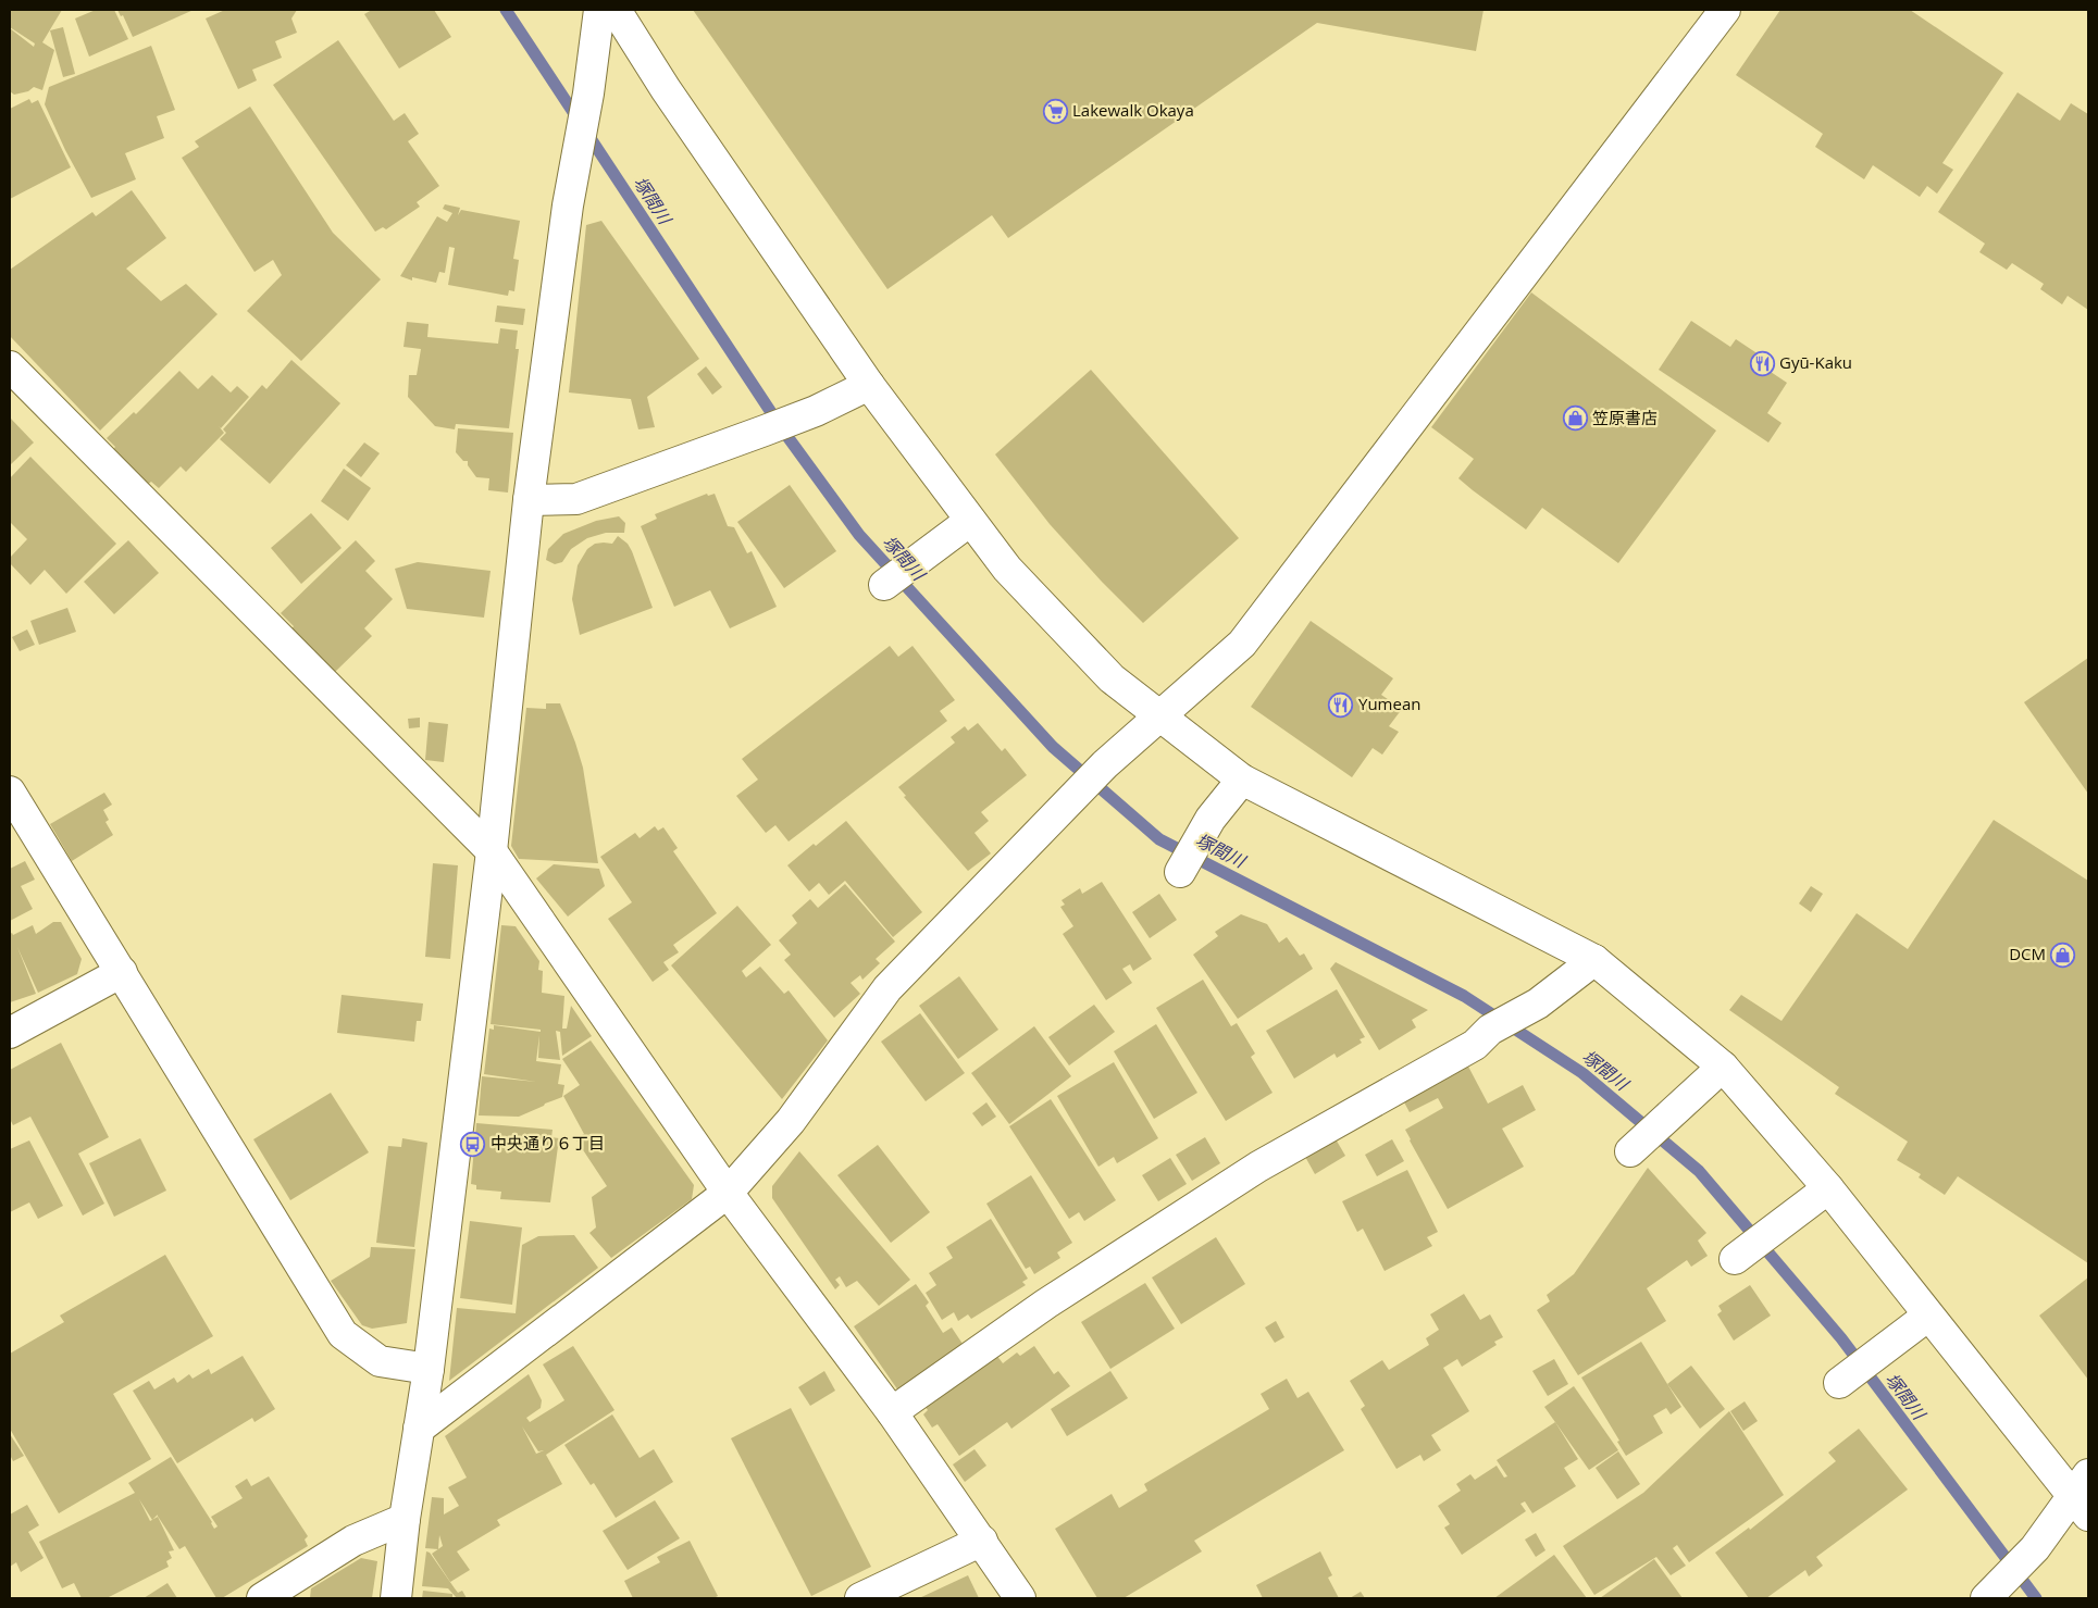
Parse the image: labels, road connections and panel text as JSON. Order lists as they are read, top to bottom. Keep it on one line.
{"water":["塚間川"],"places":{"supermarket":["Lakewalk Okaya"],"restaurant":["Gyū-Kaku","Yumean"],"shop":["笠原書店","DCM"],"bus stop":["中央通り６丁目"]}}
